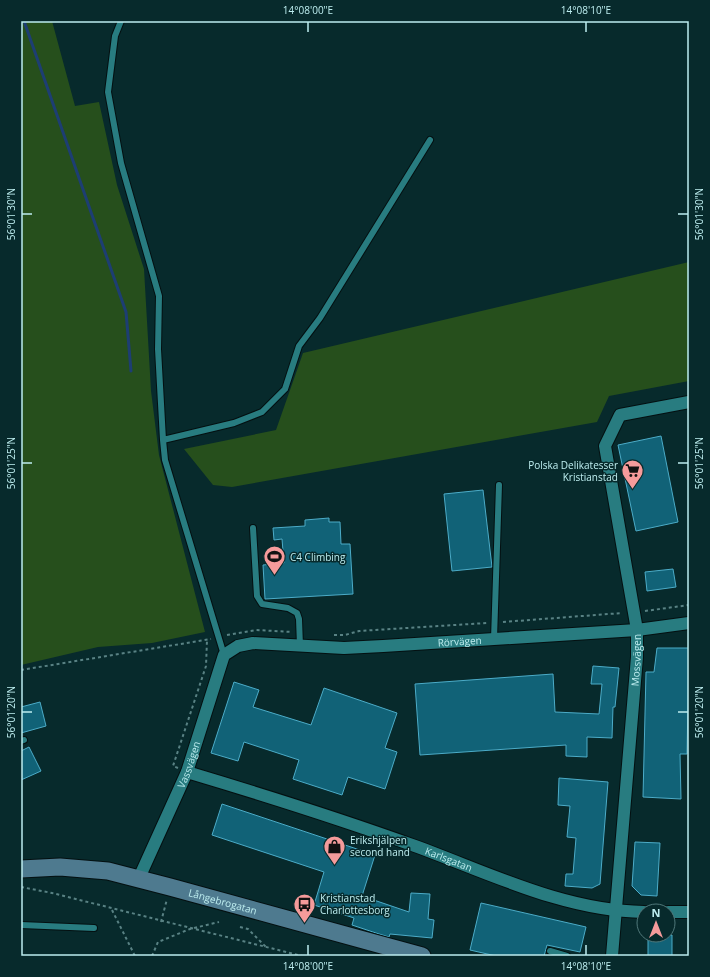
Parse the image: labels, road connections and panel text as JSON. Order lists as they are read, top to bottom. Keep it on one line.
{"streets":{"main road":["Långebrogatan"],"street":["Rörvägen","Mossvägen","Vassvägen","Karlsgatan"]},"crossings":[["Rörvägen","Mossvägen"],["Rörvägen","Vassvägen"],["Mossvägen","Karlsgatan"],["Vassvägen","Karlsgatan"],["Vassvägen","Långebrogatan"]],"places":{"supermarket":["Polska Delikatesser Kristianstad"],"sports":["C4 Climbing"],"shop":["Erikshjälpen second hand"],"bus stop":["Kristianstad Charlottesborg"]},"north":"top","coordinates":["14°08'00\"E","14°08'10\"E","56°01'30\"N","56°01'25\"N","56°01'20\"N"]}
